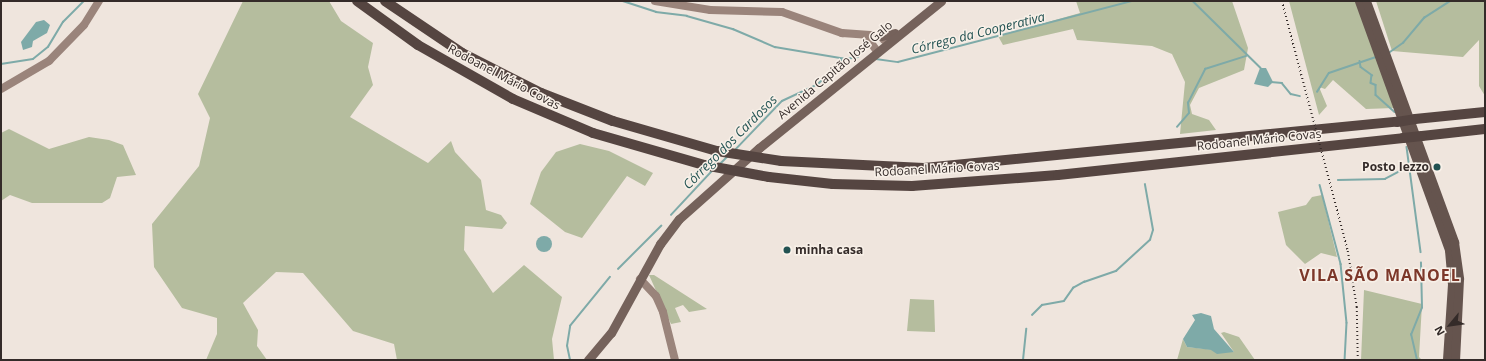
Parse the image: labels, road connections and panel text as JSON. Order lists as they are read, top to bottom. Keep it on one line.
{"streets":{"highway":["Rodoanel Mário Covas"],"main road":["Avenida Capitão José Galo"]},"districts":["VILA SÃO MANOEL"],"water":["Córrego da Cooperativa","Córrego dos Cardosos"],"places":["Posto Iezzo","minha casa"],"north":"bottom left"}
